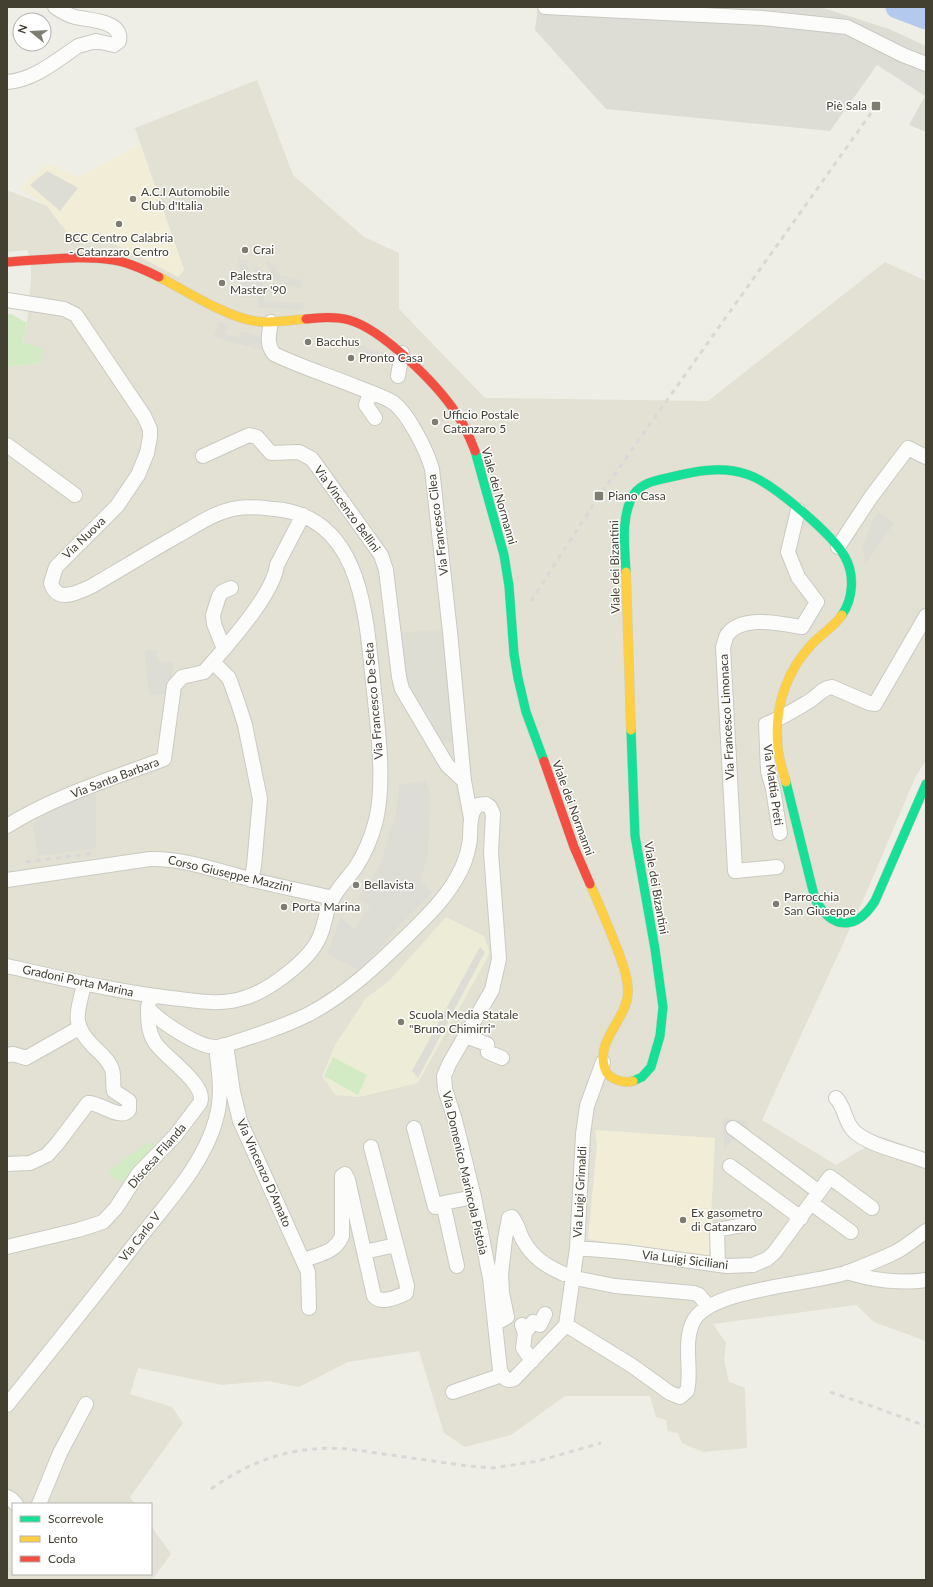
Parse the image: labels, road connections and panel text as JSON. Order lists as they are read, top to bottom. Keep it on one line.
{"streets":{"street":["Viale dei Normanni","Via Vincenzo Bellini","Via Francesco Cilea","Via Nuova","Viale dei Bizantini","Via Francesco De Seta","Via Francesco Limonaca","Via Santa Barbara","Via Mattia Preti","Corso Giuseppe Mazzini","Gradoni Porta Marina","Discesa Filanda","Via Vincenzo D'Amato","Via Domenico Marincola Pistoia","Via Luigi Grimaldi","Via Carlo V","Via Luigi Siciliani"]},"crossings":[["Viale dei Normanni","Via Francesco Cilea"],["Viale dei Normanni","Viale dei Bizantini"],["Viale dei Normanni","Via Luigi Grimaldi"],["Via Vincenzo Bellini","Via Francesco Cilea"],["Via Francesco Cilea","Via Domenico Marincola Pistoia"],["Via Nuova","Via Francesco De Seta"],["Viale dei Bizantini","Via Francesco Limonaca"],["Viale dei Bizantini","Via Mattia Preti"],["Viale dei Bizantini","Via Luigi Grimaldi"],["Via Francesco De Seta","Corso Giuseppe Mazzini"],["Via Francesco De Seta","Gradoni Porta Marina"],["Via Francesco De Seta","Discesa Filanda"],["Gradoni Porta Marina","Discesa Filanda"],["Via Vincenzo D'Amato","Via Carlo V"],["Via Luigi Grimaldi","Via Luigi Siciliani"]],"places":{"transit":["Piè Sala","Piano Casa"],"other":["A.C.I Automobile Club d'Italia","BCC Centro Calabria - Catanzaro Centro","Crai","Palestra Master '90","Bacchus","Pronto Casa","Ufficio Postale Catanzaro 5","Bellavista","Parrocchia San Giuseppe","Porta Marina","Scuola Media Statale \"Bruno Chimirri\"","Ex gasometro di Catanzaro"]},"legend":["Scorrevole","Lento","Coda"],"north":"left"}
